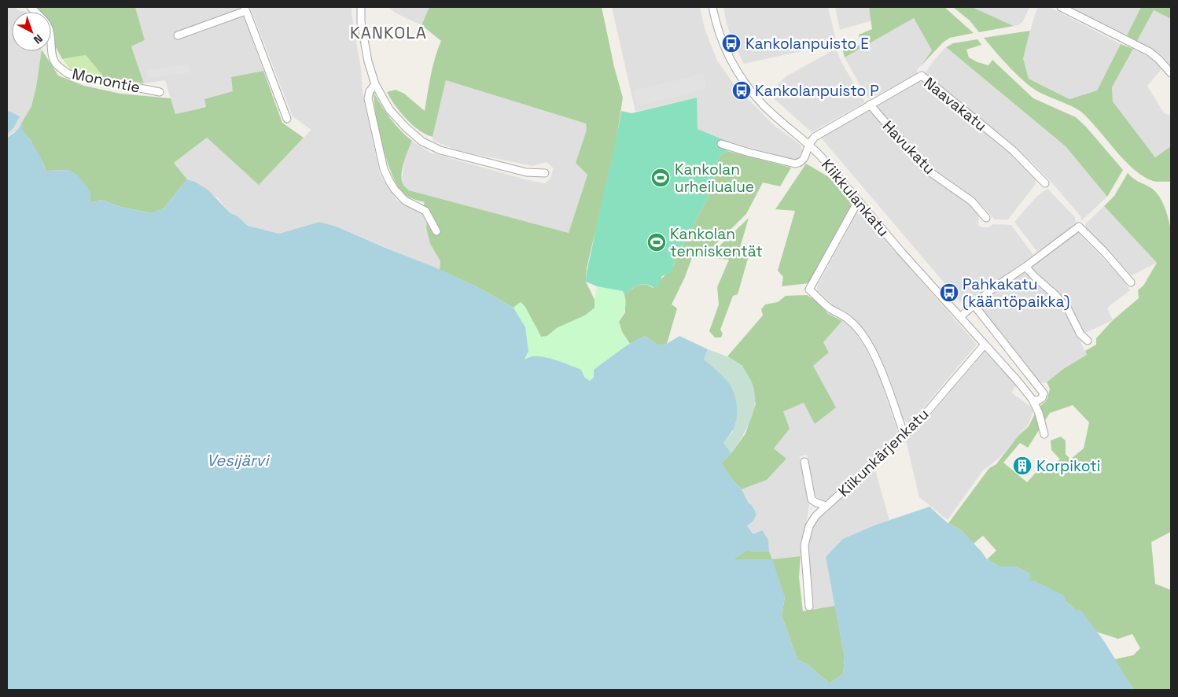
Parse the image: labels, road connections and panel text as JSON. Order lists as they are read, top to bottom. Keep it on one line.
{"streets":{"street":["Monontie","Naavakatu","Havukatu","Kiikkulankatu","Kiikunkärjenkatu"]},"crossings":[["Naavakatu","Havukatu"],["Naavakatu","Kiikkulankatu"],["Kiikkulankatu","Kiikunkärjenkatu"]],"districts":["KANKOLA"],"water":["Vesijärvi"],"places":{"bus stop":["Kankolanpuisto E","Kankolanpuisto P","Pahkakatu (kääntöpaikka)"],"sports":["Kankolan urheilualue","Kankolan tenniskentät"],"building":["Korpikoti"]},"north":"bottom right"}
